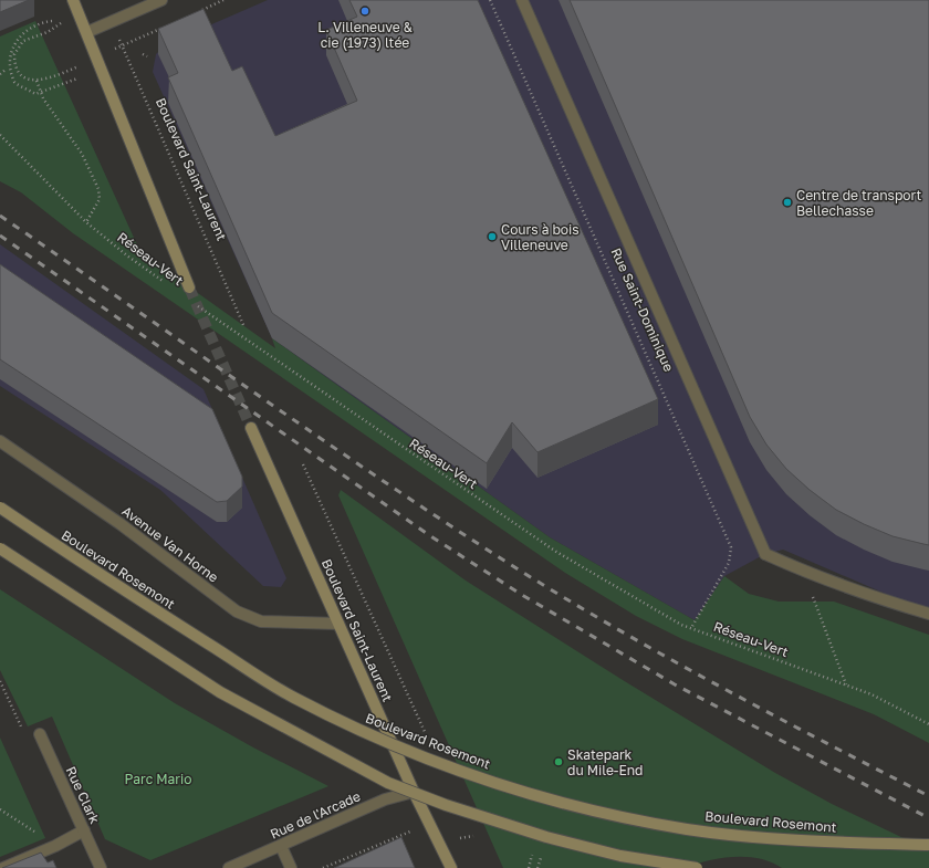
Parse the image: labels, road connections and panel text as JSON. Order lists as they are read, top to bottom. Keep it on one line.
{"streets":{"main road":["Boulevard Saint-Laurent","Boulevard Rosemont"],"street":["Rue Saint-Dominique","Avenue Van Horne","Rue Clark","Rue de l'Arcade"],"path":["Réseau-Vert"]},"crossings":[["Boulevard Saint-Laurent","Avenue Van Horne"],["Boulevard Saint-Laurent","Rue de l'Arcade"],["Réseau-Vert","Rue Saint-Dominique"]],"parks":["Parc Mario"],"places":["L. Villeneuve & cie (1973) ltée","Centre de transport Bellechasse","Cours à bois Villeneuve","Skatepark du Mile-End"]}
